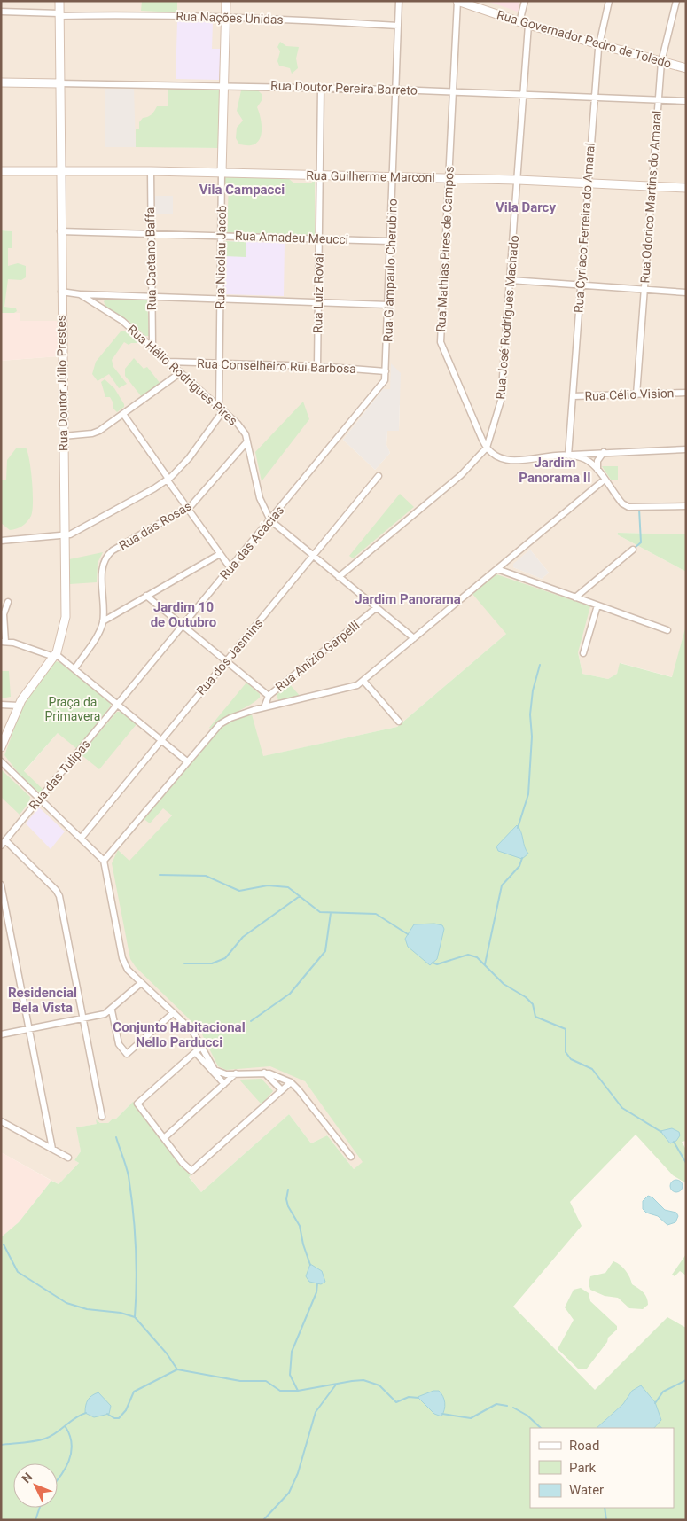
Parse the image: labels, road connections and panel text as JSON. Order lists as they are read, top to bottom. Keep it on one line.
{"streets":{"street":["Rua Nações Unidas","Rua Governador Pedro de Toledo","Rua Doutor Pereira Barreto","Rua Guilherme Marconi","Rua Odorico Martins do Amaral","Rua Cyriaco Ferreira do Amaral","Rua Amadeu Meucci","Rua Mathias Pires de Campos","Rua Nicolau Jacob","Rua Caetano Baffa","Rua Giampaulo Cherubino","Rua Luiz Rovai","Rua José Rodrigues Machado","Rua Conselheiro Rui Barbosa","Rua Hélio Rodrigues Pires","Rua Doutor Júlio Prestes","Rua Célio Vision","Rua das Rosas","Rua das Acácias","Rua Anízio Garpelli","Rua dos Jasmins","Rua das Tulipas"]},"crossings":[["Rua Nações Unidas","Rua Nicolau Jacob"],["Rua Nações Unidas","Rua Giampaulo Cherubino"],["Rua Nações Unidas","Rua Doutor Júlio Prestes"],["Rua Governador Pedro de Toledo","Rua Odorico Martins do Amaral"],["Rua Governador Pedro de Toledo","Rua Cyriaco Ferreira do Amaral"],["Rua Governador Pedro de Toledo","Rua Mathias Pires de Campos"],["Rua Governador Pedro de Toledo","Rua José Rodrigues Machado"],["Rua Doutor Pereira Barreto","Rua Odorico Martins do Amaral"],["Rua Doutor Pereira Barreto","Rua Cyriaco Ferreira do Amaral"],["Rua Doutor Pereira Barreto","Rua Mathias Pires de Campos"],["Rua Doutor Pereira Barreto","Rua Nicolau Jacob"],["Rua Doutor Pereira Barreto","Rua Giampaulo Cherubino"],["Rua Doutor Pereira Barreto","Rua Luiz Rovai"],["Rua Doutor Pereira Barreto","Rua José Rodrigues Machado"],["Rua Doutor Pereira Barreto","Rua Doutor Júlio Prestes"],["Rua Guilherme Marconi","Rua Odorico Martins do Amaral"],["Rua Guilherme Marconi","Rua Cyriaco Ferreira do Amaral"],["Rua Guilherme Marconi","Rua Mathias Pires de Campos"],["Rua Guilherme Marconi","Rua Nicolau Jacob"],["Rua Guilherme Marconi","Rua Caetano Baffa"],["Rua Guilherme Marconi","Rua Giampaulo Cherubino"],["Rua Guilherme Marconi","Rua Luiz Rovai"],["Rua Guilherme Marconi","Rua José Rodrigues Machado"],["Rua Guilherme Marconi","Rua Doutor Júlio Prestes"],["Rua Odorico Martins do Amaral","Rua Célio Vision"],["Rua Cyriaco Ferreira do Amaral","Rua Célio Vision"],["Rua Amadeu Meucci","Rua Nicolau Jacob"],["Rua Amadeu Meucci","Rua Caetano Baffa"],["Rua Amadeu Meucci","Rua Giampaulo Cherubino"],["Rua Amadeu Meucci","Rua Luiz Rovai"],["Rua Amadeu Meucci","Rua Doutor Júlio Prestes"],["Rua Mathias Pires de Campos","Rua José Rodrigues Machado"],["Rua Nicolau Jacob","Rua Conselheiro Rui Barbosa"],["Rua Nicolau Jacob","Rua Hélio Rodrigues Pires"],["Rua Caetano Baffa","Rua Hélio Rodrigues Pires"],["Rua Giampaulo Cherubino","Rua Conselheiro Rui Barbosa"],["Rua Giampaulo Cherubino","Rua das Acácias"],["Rua Luiz Rovai","Rua Conselheiro Rui Barbosa"],["Rua Conselheiro Rui Barbosa","Rua Hélio Rodrigues Pires"],["Rua Conselheiro Rui Barbosa","Rua Doutor Júlio Prestes"],["Rua Hélio Rodrigues Pires","Rua Doutor Júlio Prestes"],["Rua Hélio Rodrigues Pires","Rua das Rosas"],["Rua Hélio Rodrigues Pires","Rua das Acácias"],["Rua Hélio Rodrigues Pires","Rua Anízio Garpelli"],["Rua Hélio Rodrigues Pires","Rua dos Jasmins"],["Rua das Acácias","Rua das Tulipas"]],"districts":["Vila Campacci","Vila Darcy","Jardim Panorama II","Jardim Panorama","Jardim 10 de Outubro","Residencial Bela Vista","Conjunto Habitacional Nello Parducci"],"parks":["Praça da Primavera"],"legend":["Road","Park","Water"],"north":"top left"}
